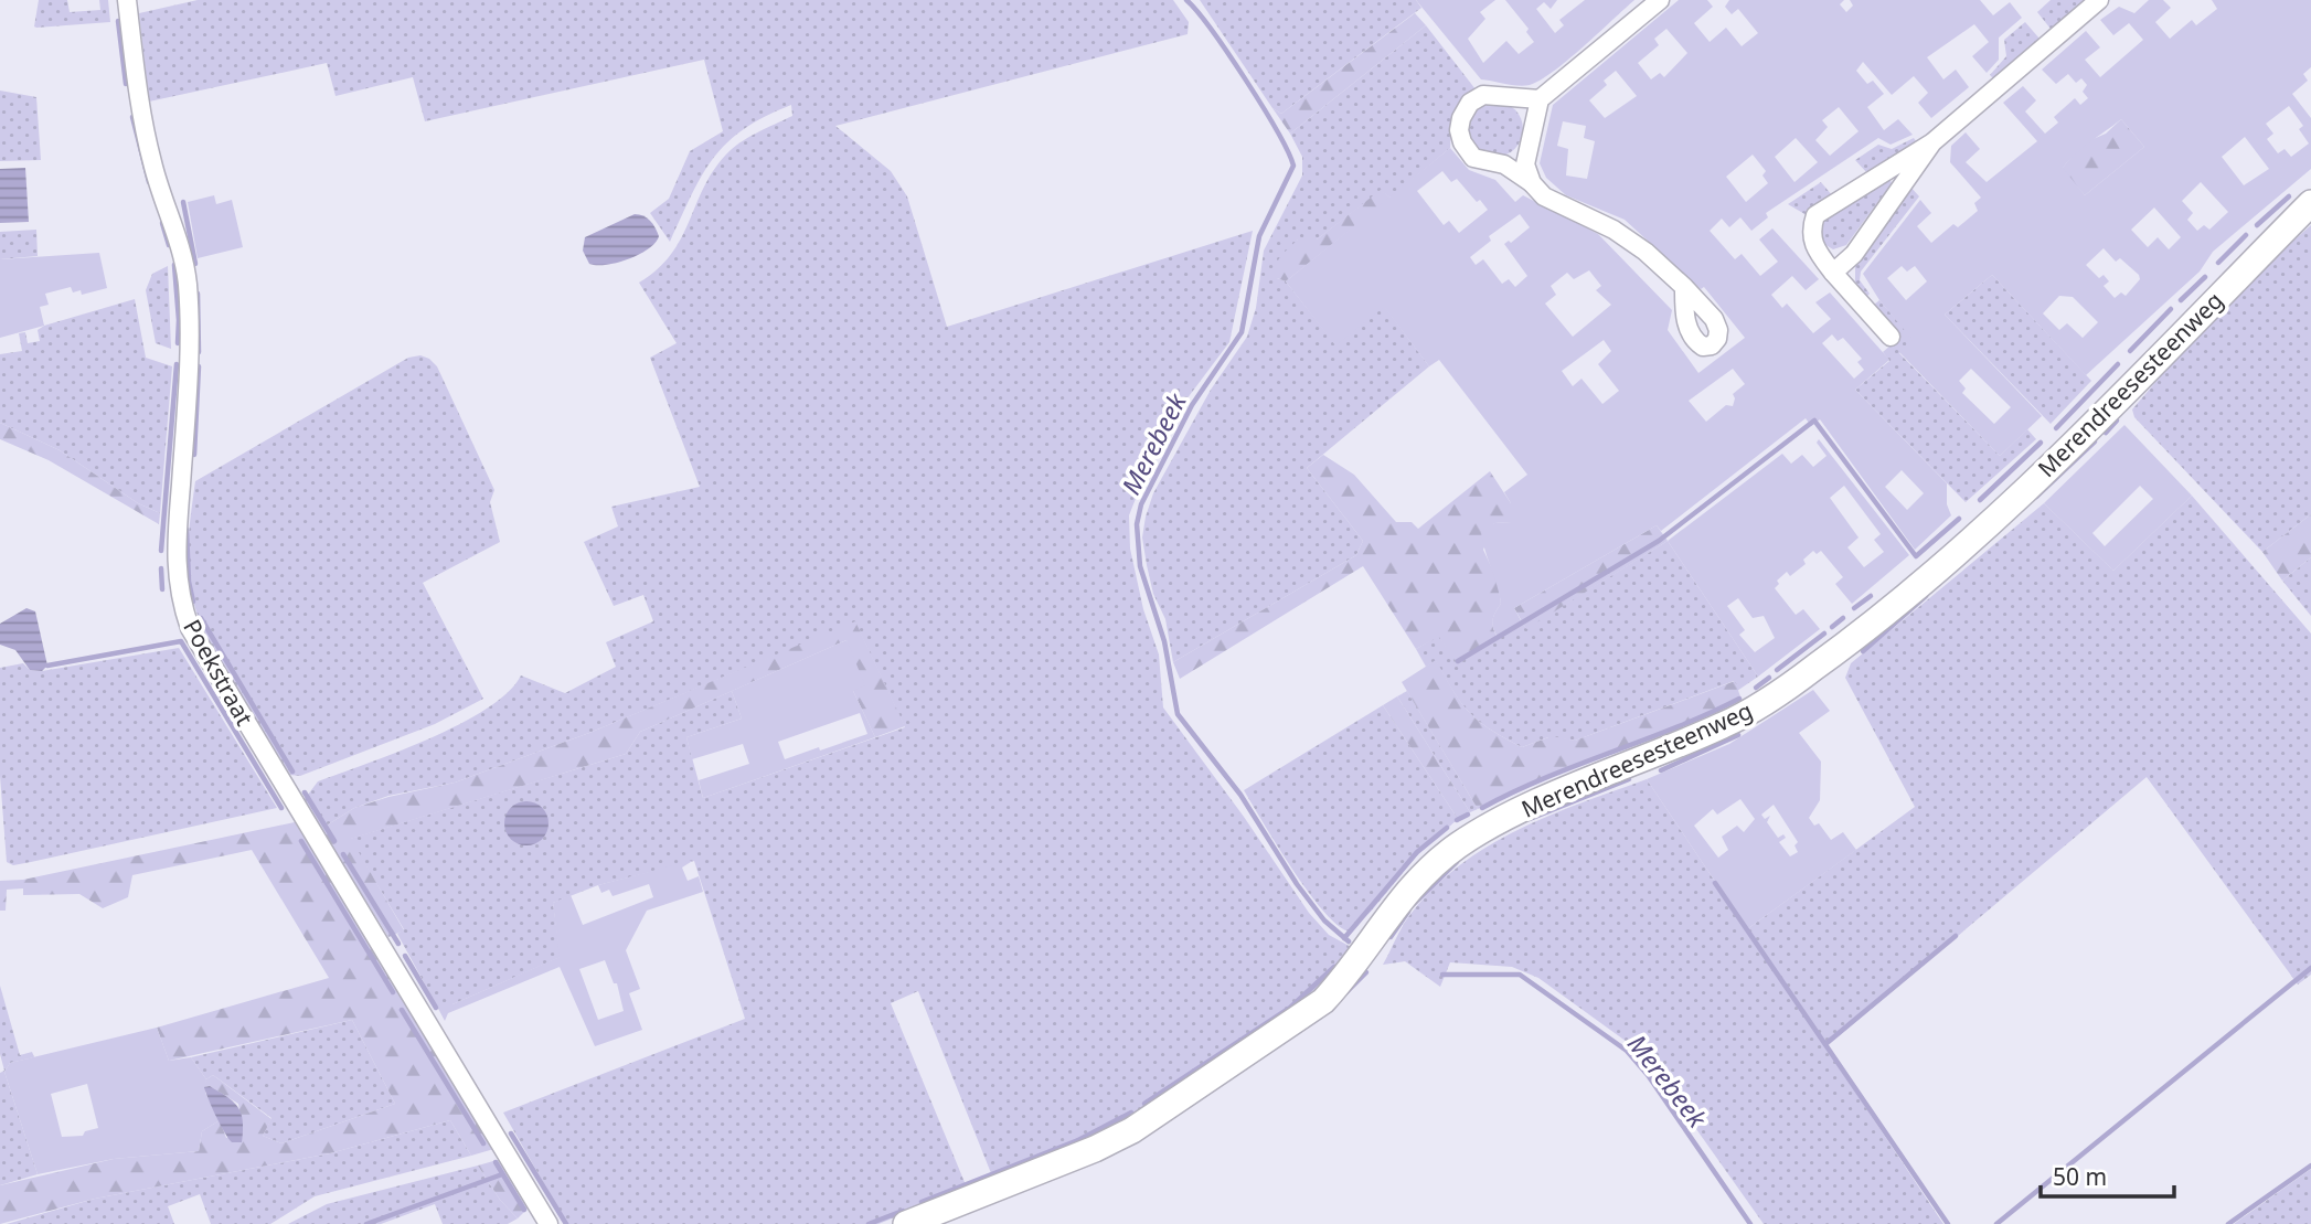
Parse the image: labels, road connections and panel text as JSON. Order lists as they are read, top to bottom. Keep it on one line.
{"streets":{"main road":["Merendreesesteenweg"],"street":["Poekstraat"]},"water":["Merebeek"],"scale_bar":"50 m"}
